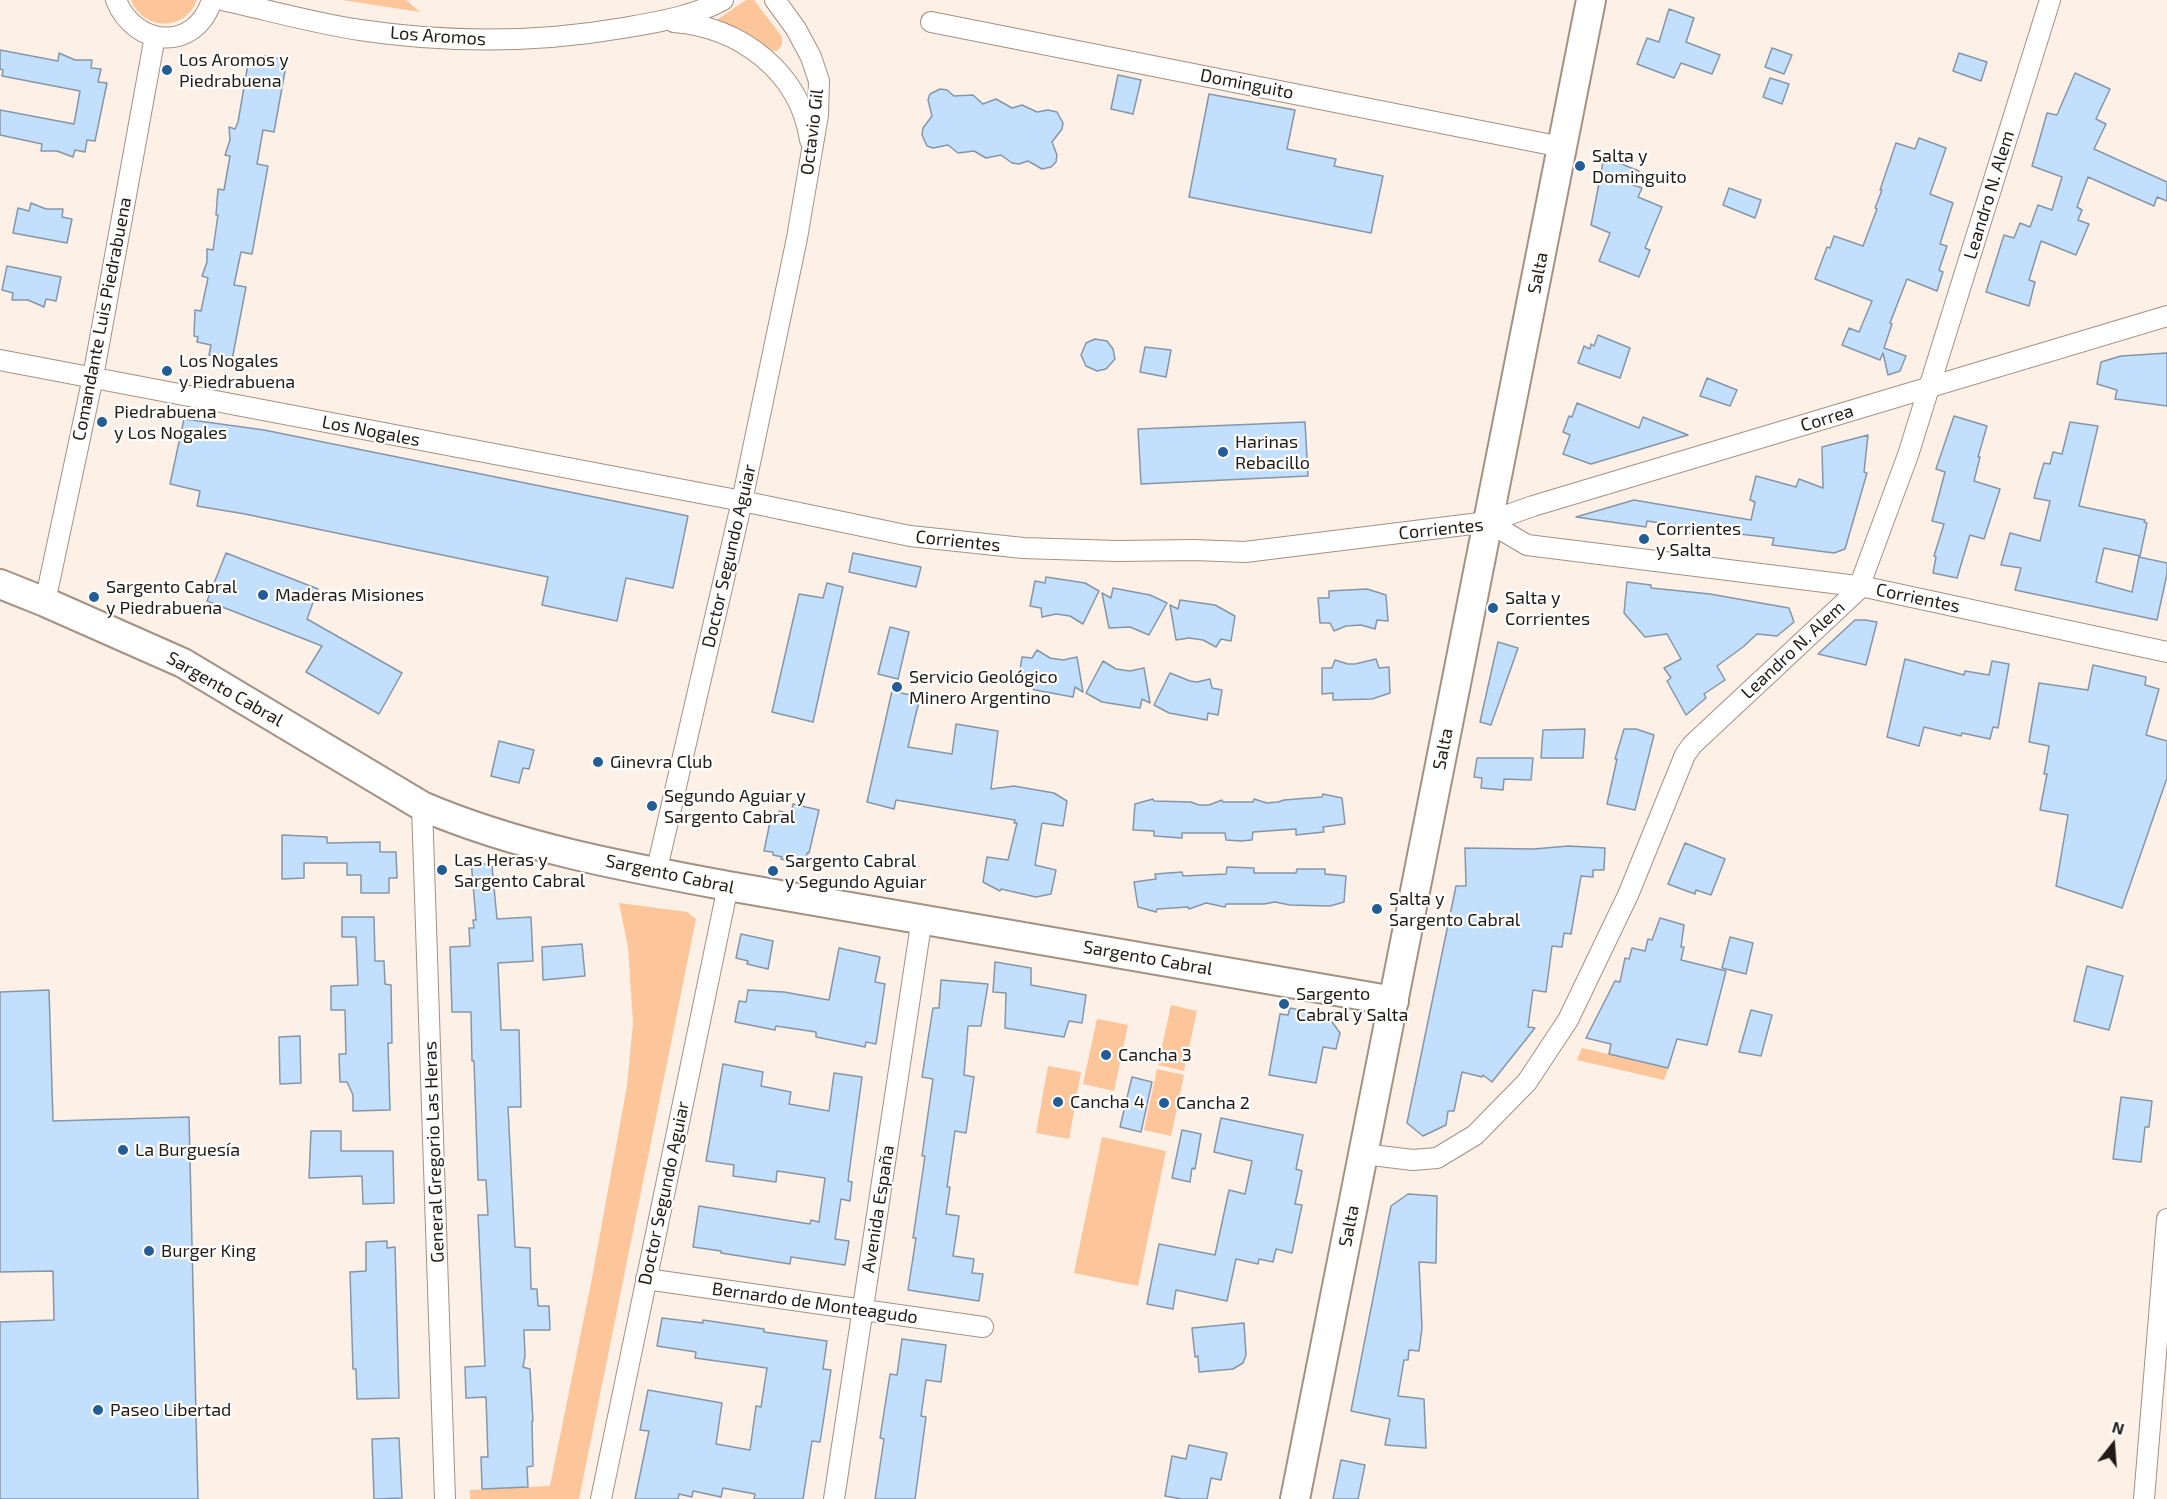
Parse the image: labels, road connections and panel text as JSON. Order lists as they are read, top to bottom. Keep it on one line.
{"streets":{"main road":["Salta","Sargento Cabral"],"street":["Los Aromos","Dominguito","Octavio Gil","Leandro N. Alem","Comandante Luis Piedrabuena","Correa","Los Nogales","Corrientes","Doctor Segundo Aguiar","General Gregorio Las Heras","Avenida España","Bernardo de Monteagudo"]},"crossings":[["Los Aromos","Octavio Gil"],["Dominguito","Salta"],["Octavio Gil","Doctor Segundo Aguiar"],["Leandro N. Alem","Salta"],["Leandro N. Alem","Correa"],["Leandro N. Alem","Corrientes"],["Salta","Correa"],["Salta","Corrientes"],["Salta","Sargento Cabral"],["Comandante Luis Piedrabuena","Los Nogales"],["Comandante Luis Piedrabuena","Sargento Cabral"],["Correa","Corrientes"],["Los Nogales","Corrientes"],["Los Nogales","Doctor Segundo Aguiar"],["Corrientes","Doctor Segundo Aguiar"],["Doctor Segundo Aguiar","Sargento Cabral"],["Doctor Segundo Aguiar","Bernardo de Monteagudo"],["Sargento Cabral","General Gregorio Las Heras"],["Sargento Cabral","Avenida España"],["Avenida España","Bernardo de Monteagudo"]],"places":["Los Aromos y Piedrabuena","Salta y Dominguito","Los Nogales y Piedrabuena","Piedrabuena y Los Nogales","Harinas Rebacillo","Corrientes y Salta","Maderas Misiones","Sargento Cabral y Piedrabuena","Salta y Corrientes","Servicio Geológico Minero Argentino","Ginevra Club","Segundo Aguiar y Sargento Cabral","Las Heras y Sargento Cabral","Sargento Cabral y Segundo Aguiar","Salta y Sargento Cabral","Sargento Cabral y Salta","Cancha 3","Cancha 4","Cancha 2","La Burguesía","Burger King","Paseo Libertad"],"north":"top"}
